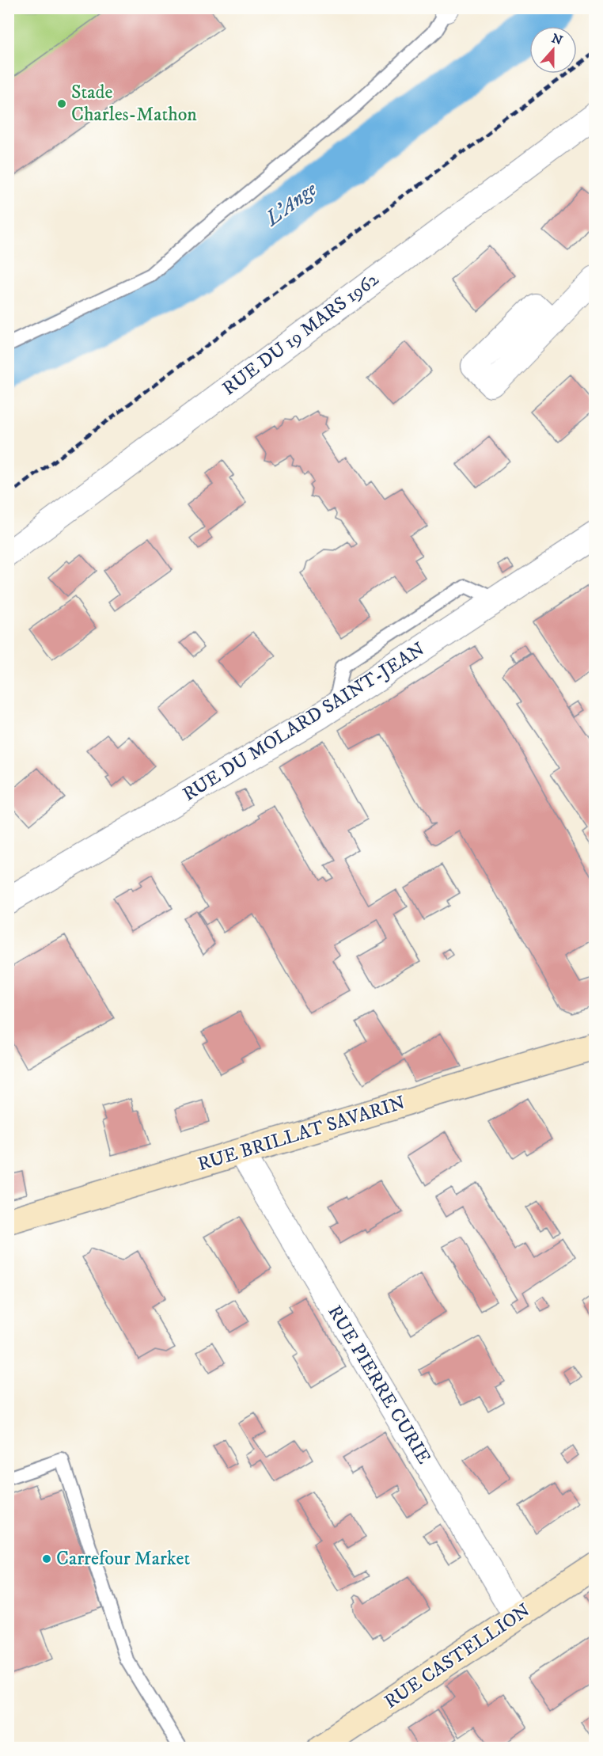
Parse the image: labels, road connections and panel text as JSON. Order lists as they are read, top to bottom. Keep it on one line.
{"streets":{"main road":["RUE BRILLAT SAVARIN","RUE CASTELLION"],"street":["RUE DU 19 MARS 1962","RUE DU MOLARD SAINT-JEAN","RUE PIERRE CURIE"]},"crossings":[["RUE BRILLAT SAVARIN","RUE PIERRE CURIE"],["RUE PIERRE CURIE","RUE CASTELLION"]],"water":["L'Ange"],"places":["Stade Charles-Mathon","Carrefour Market"],"north":"top"}
